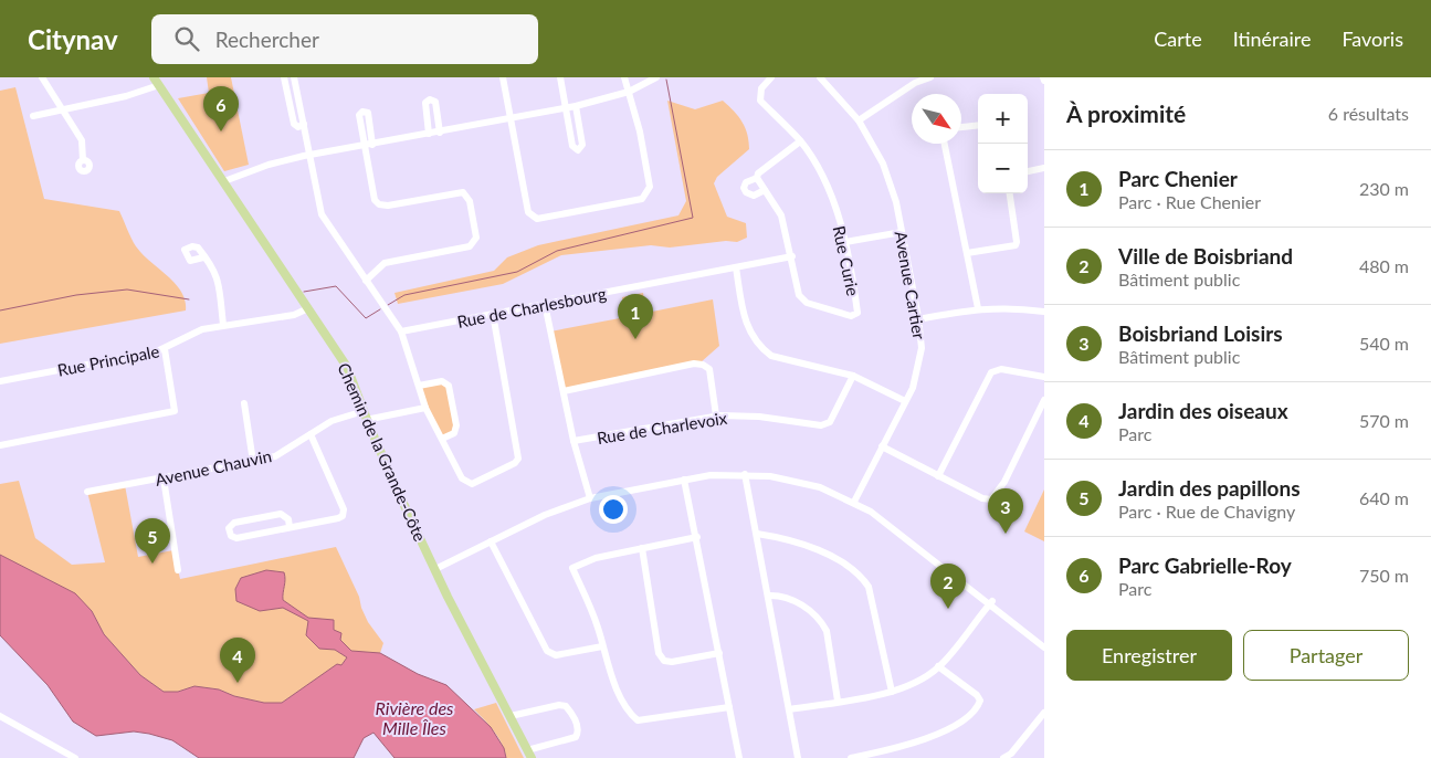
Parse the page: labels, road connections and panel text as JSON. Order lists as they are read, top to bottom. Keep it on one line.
{"streets":{"main road":["Chemin de la Grande-Côte"],"street":["Rue Curie","Avenue Cartier","Rue de Charlesbourg","Rue Principale","Rue de Charlevoix","Avenue Chauvin"]},"crossings":[["Rue Curie","Rue de Charlesbourg"],["Rue Principale","Chemin de la Grande-Côte"],["Chemin de la Grande-Côte","Avenue Chauvin"]],"water":["Rivière des Mille Îles"],"north":"bottom right","page":{"header":"Citynav","search":"Rechercher","nav":["Carte","Itinéraire","Favoris"],"heading":["À proximité","6 résultats"],"pins":["6","1","3","5","2","4"],"map_buttons":["+","−"],"list":[{"mark":"1","name":"Parc Chenier","note":"Parc · Rue Chenier","value":"230 m"},{"mark":"2","name":"Ville de Boisbriand","note":"Bâtiment public","value":"480 m"},{"mark":"3","name":"Boisbriand Loisirs","note":"Bâtiment public","value":"540 m"},{"mark":"4","name":"Jardin des oiseaux","note":"Parc","value":"570 m"},{"mark":"5","name":"Jardin des papillons","note":"Parc · Rue de Chavigny","value":"640 m"},{"mark":"6","name":"Parc Gabrielle-Roy","note":"Parc","value":"750 m"}],"buttons":["Enregistrer","Partager"]}}
